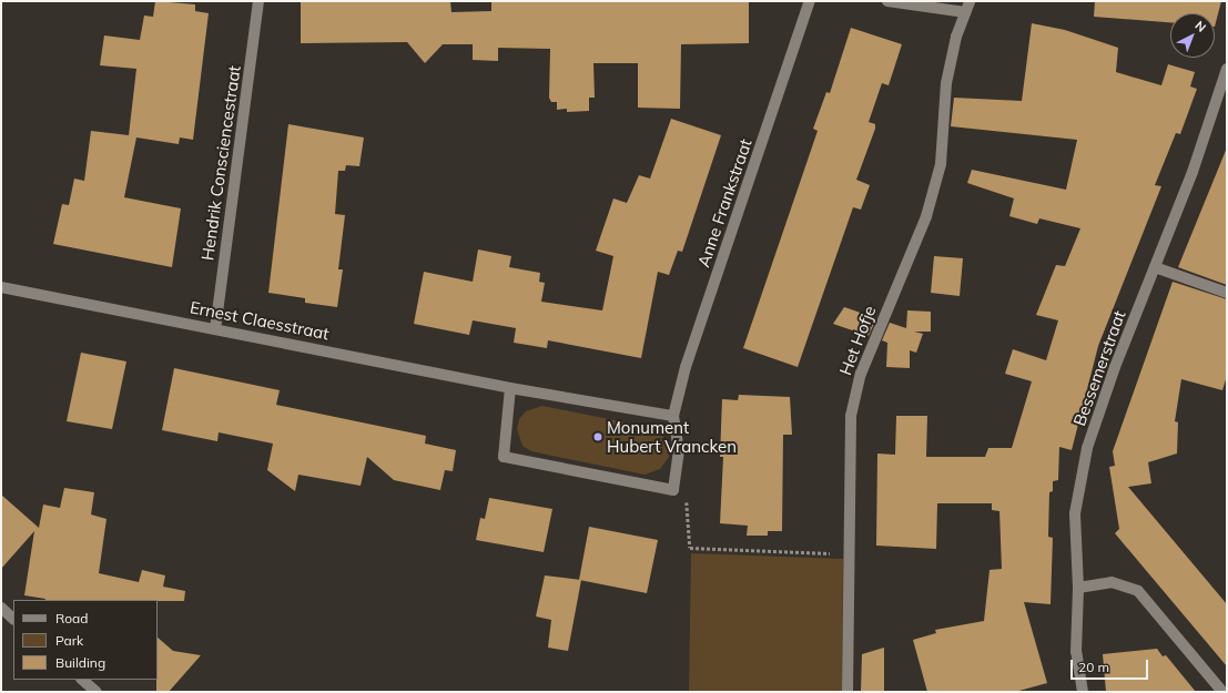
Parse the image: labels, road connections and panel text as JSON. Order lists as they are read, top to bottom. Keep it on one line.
{"streets":{"street":["Hendrik Consciencestraat","Anne Frankstraat","Ernest Claesstraat","Het Hofje","Bessemerstraat"]},"crossings":[["Hendrik Consciencestraat","Ernest Claesstraat"],["Anne Frankstraat","Ernest Claesstraat"]],"places":["Monument Hubert Vrancken"],"legend":["Road","Park","Building"],"scale_bar":"20 m","north":"top right"}
